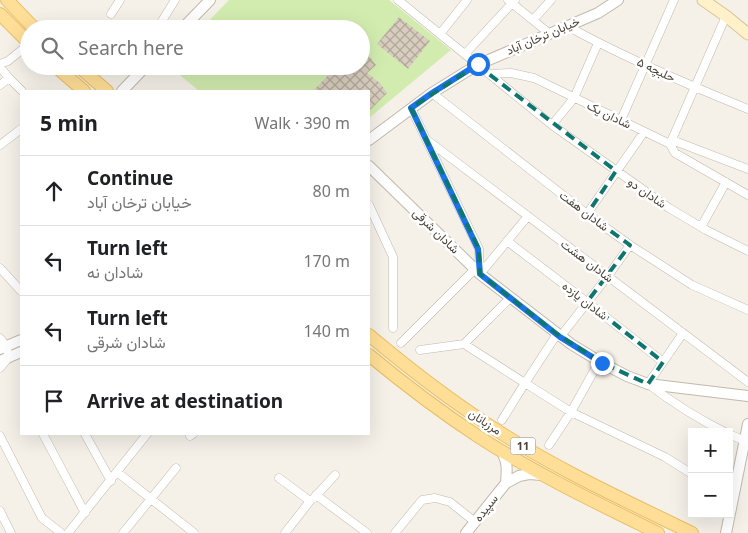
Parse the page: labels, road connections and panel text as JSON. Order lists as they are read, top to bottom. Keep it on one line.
{"streets":{"main road":["مرزبانان","11"],"street":["خیابان ترخان آباد","حلبچه ۵","شادان یک","شادان دو","شادان هفت","شادان شرقی","شادان هشت","شادان یازده","سپیده"]},"crossings":[["خیابان ترخان آباد","حلبچه ۵"],["خیابان ترخان آباد","شادان دو"],["خیابان ترخان آباد","شادان هفت"],["شادان یک","شادان دو"],["مرزبانان","سپیده"]],"page":{"search":"Search here","heading":["5 min","Walk · 390 m"],"list":[["Continue","خیابان ترخان آباد","80 m"],["Turn left","شادان نه","170 m"],["Turn left","شادان شرقی","140 m"],"Arrive at destination"],"map_buttons":["+","−"]}}
